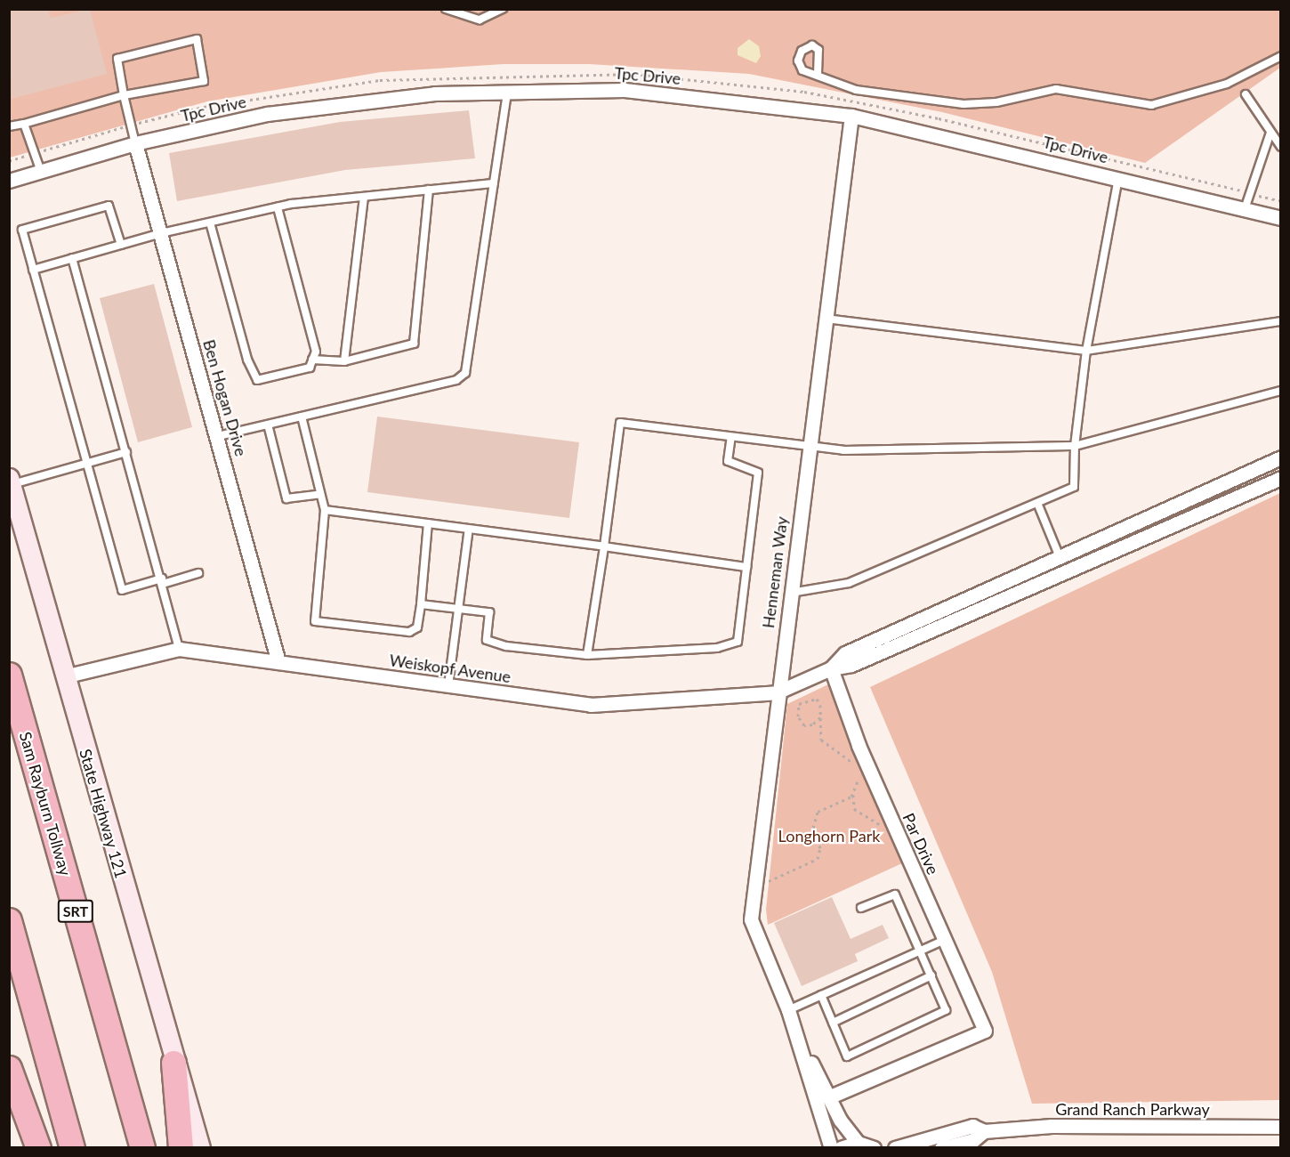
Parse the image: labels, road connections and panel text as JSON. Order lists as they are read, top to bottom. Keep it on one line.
{"streets":{"highway":["Sam Rayburn Tollway","SRT"],"main road":["State Highway 121"],"street":["Tpc Drive","Ben Hogan Drive","Henneman Way","Weiskopf Avenue","Par Drive","Grand Ranch Parkway"]},"crossings":[["Tpc Drive","Ben Hogan Drive"],["Tpc Drive","Henneman Way"],["Ben Hogan Drive","Weiskopf Avenue"],["Henneman Way","Weiskopf Avenue"],["Henneman Way","Par Drive"],["Weiskopf Avenue","State Highway 121"],["Weiskopf Avenue","Par Drive"]],"parks":["Longhorn Park"]}
